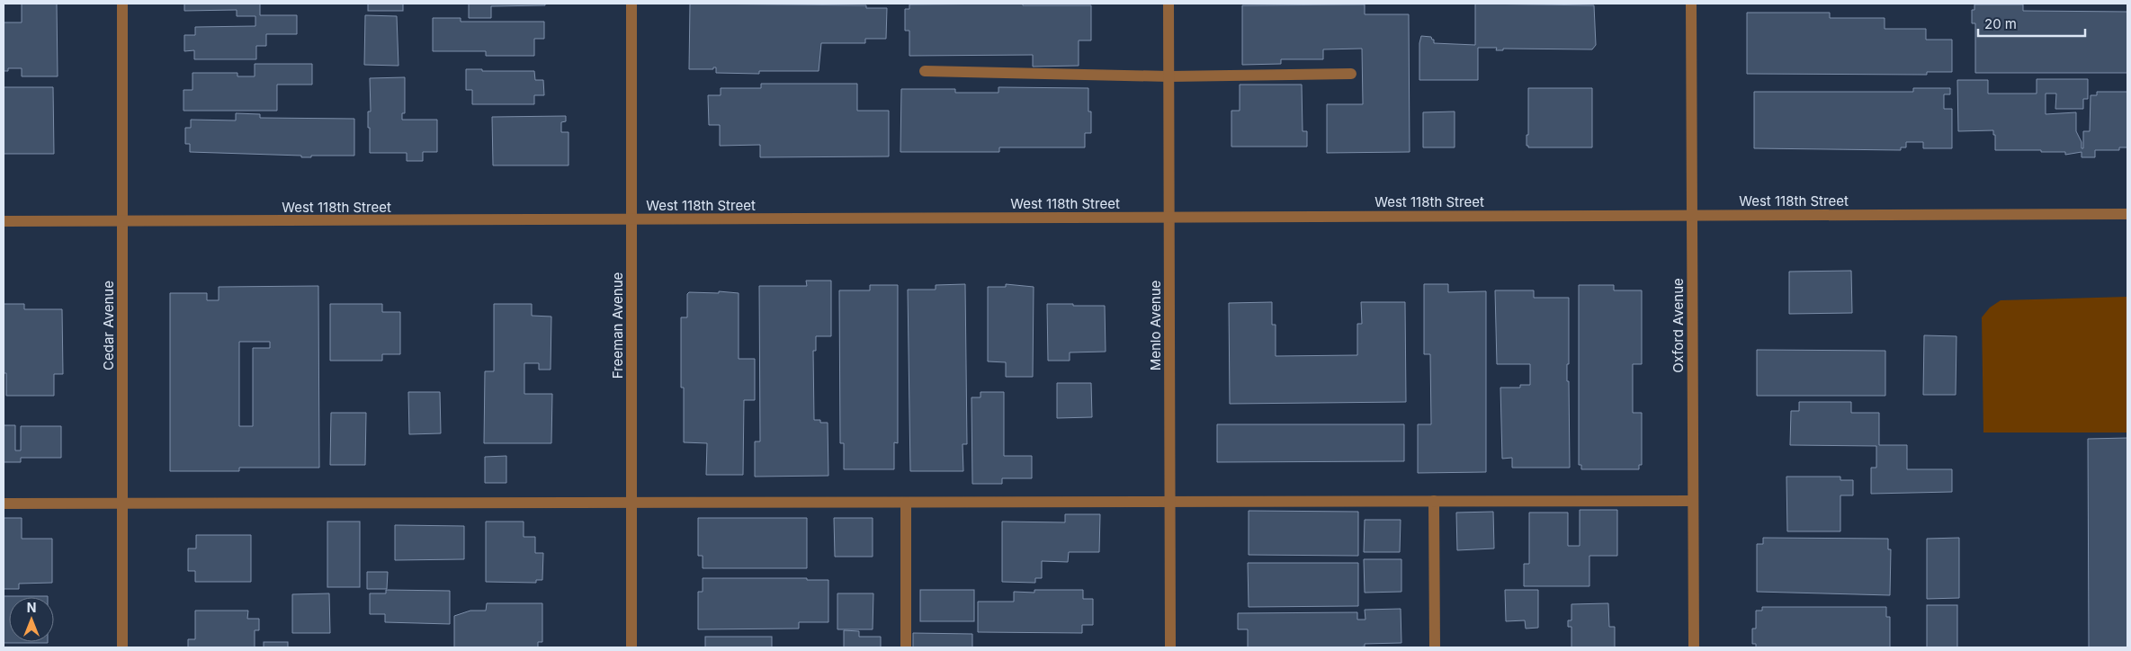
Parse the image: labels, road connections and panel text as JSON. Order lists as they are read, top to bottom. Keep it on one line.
{"streets":{"street":["West 118th Street","Cedar Avenue","Freeman Avenue","Menlo Avenue","Oxford Avenue"]},"crossings":[["West 118th Street","Cedar Avenue"],["West 118th Street","Freeman Avenue"],["West 118th Street","Menlo Avenue"],["West 118th Street","Oxford Avenue"]],"scale_bar":"20 m","north":"top"}
